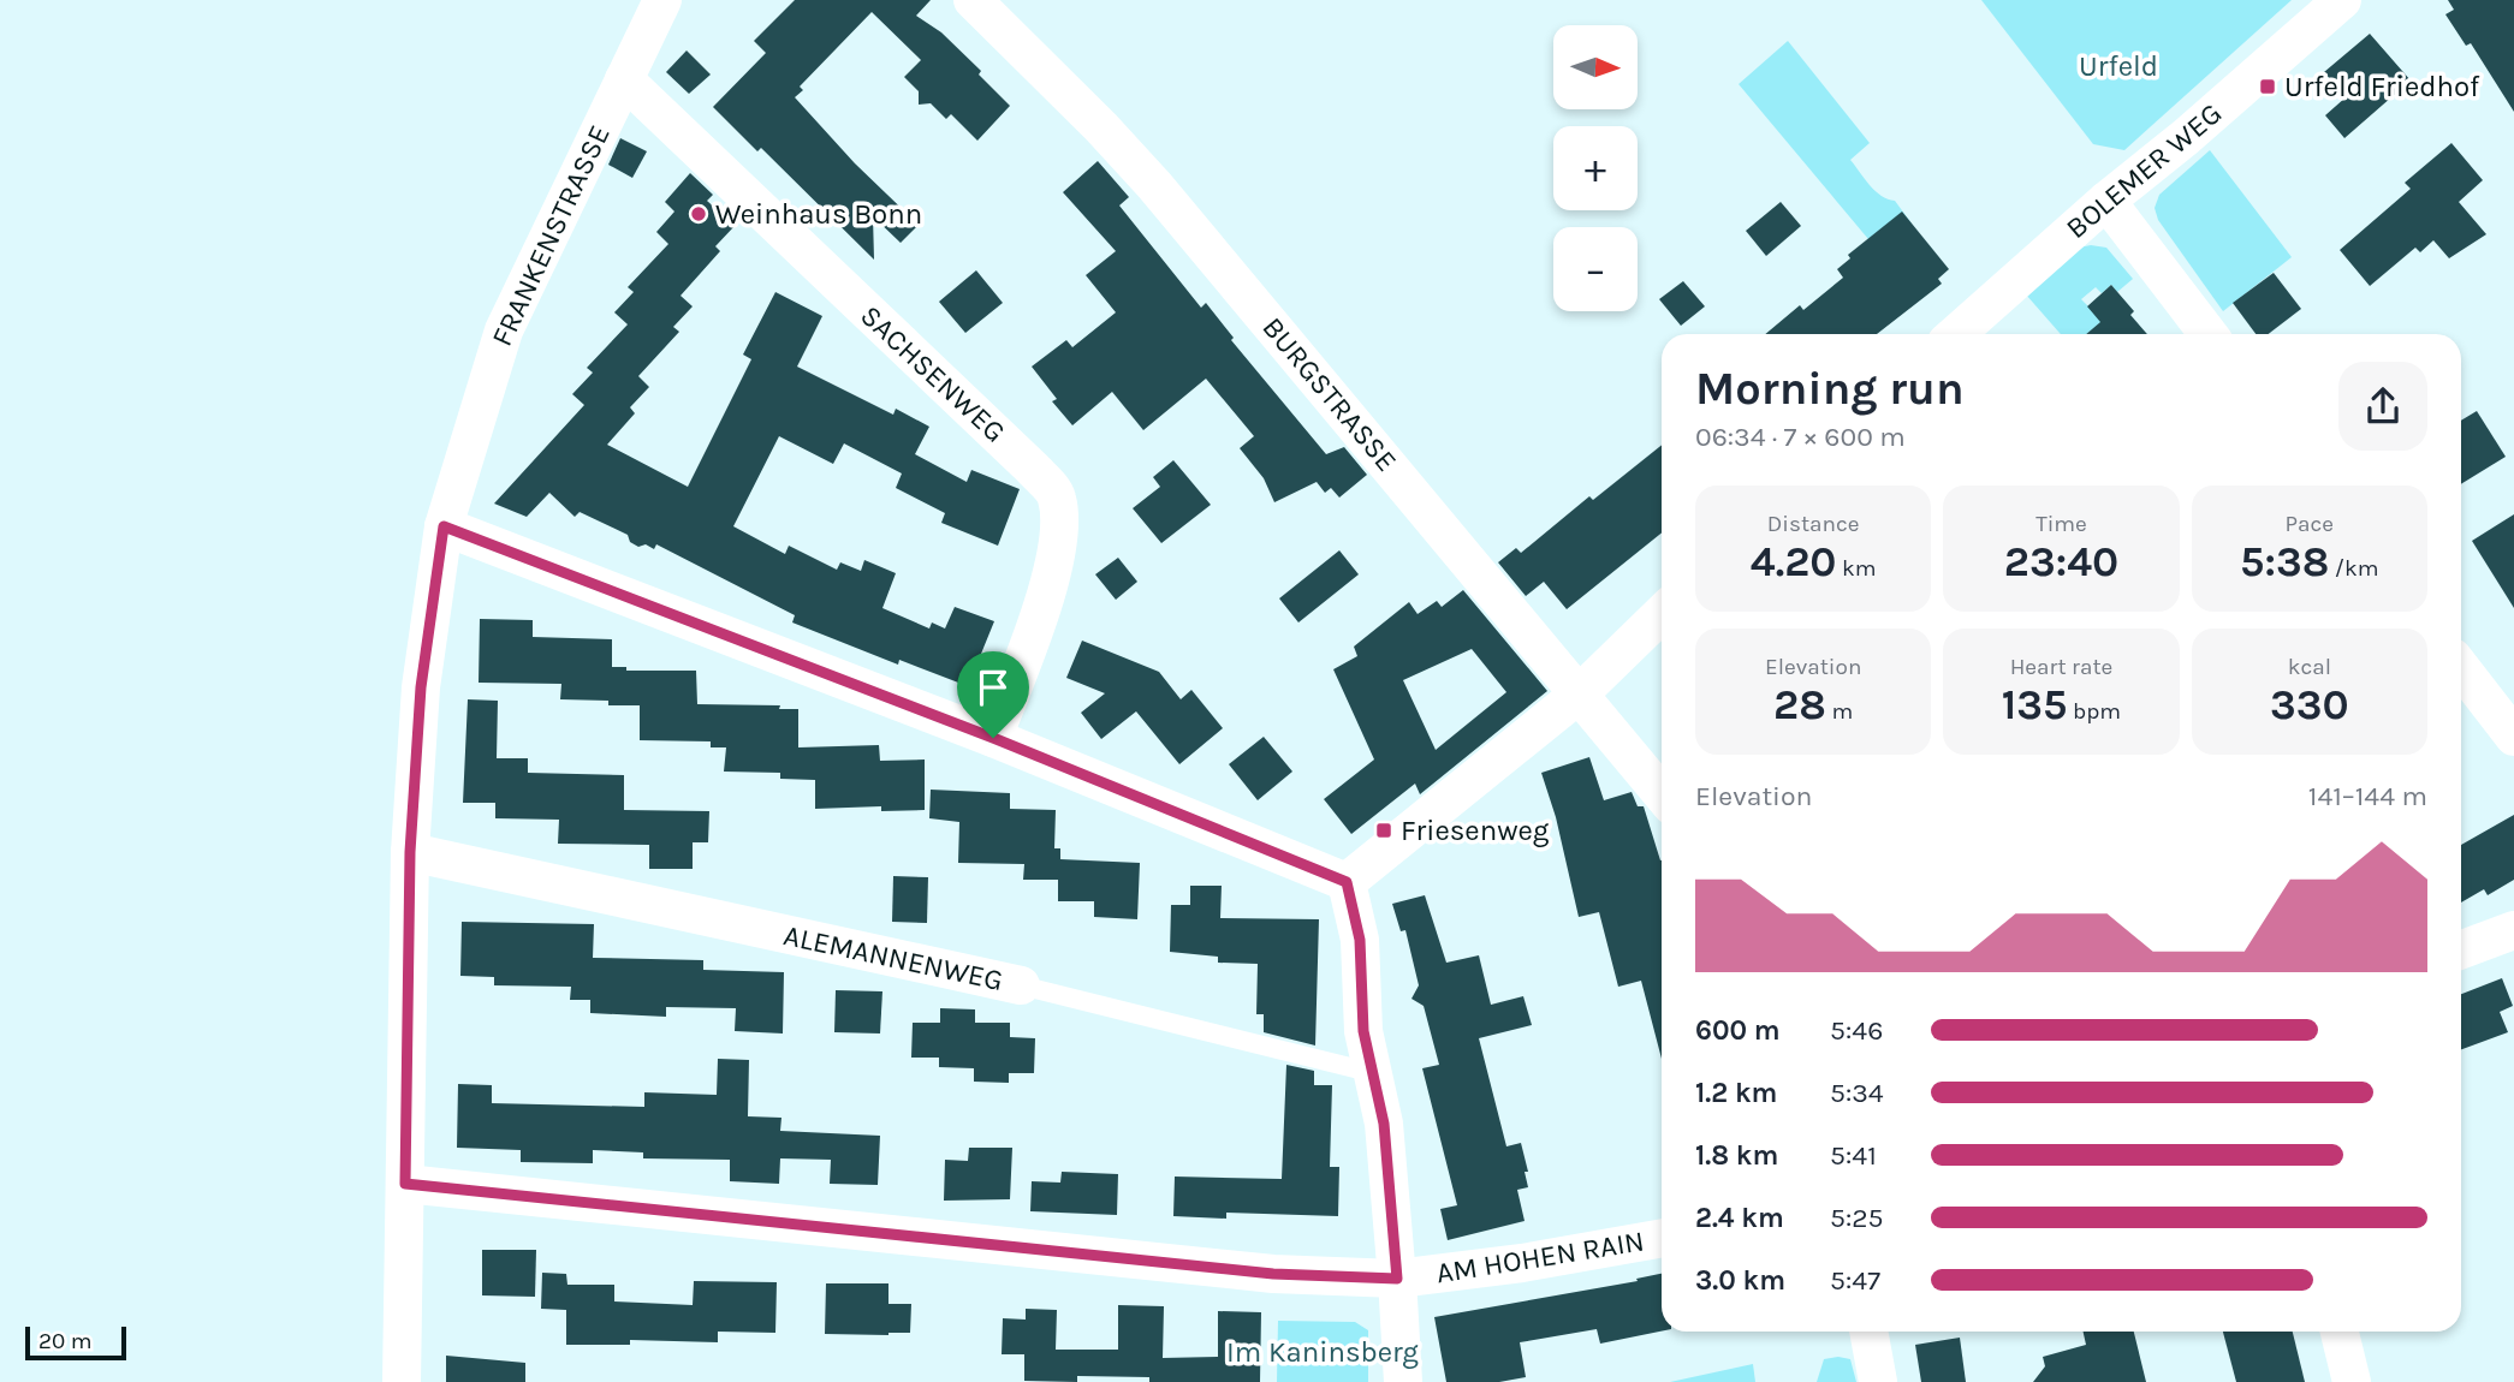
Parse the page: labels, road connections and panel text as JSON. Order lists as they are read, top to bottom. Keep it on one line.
{"streets":{"street":["BOLEMER WEG","FRANKENSTRASSE","SACHSENWEG","BURGSTRASSE","ALEMANNENWEG","AM HOHEN RAIN"]},"crossings":[["FRANKENSTRASSE","SACHSENWEG"],["FRANKENSTRASSE","ALEMANNENWEG"],["FRANKENSTRASSE","AM HOHEN RAIN"]],"parks":["Urfeld","Im Kaninsberg"],"places":{"transit":["Urfeld Friedhof","Friesenweg"],"other":["Weinhaus Bonn"]},"scale_bar":"20 m","north":"right","page":{"map_buttons":["+","−"],"heading":["Morning run","06:34 · 7 × 600 m"],"stats":[["Distance","4.20 km"],["Time","23:40"],["Pace","5:38 /km"],["Elevation","28 m"],["Heart rate","135 bpm"],["kcal","330"]],"chart":["Elevation","141–144 m"],"list":[{"name":"600 m","note":"5:46"},{"name":"1.2 km","note":"5:34"},{"name":"1.8 km","note":"5:41"},{"name":"2.4 km","note":"5:25"},{"name":"3.0 km","note":"5:47"}],"scale":"20 m"}}
